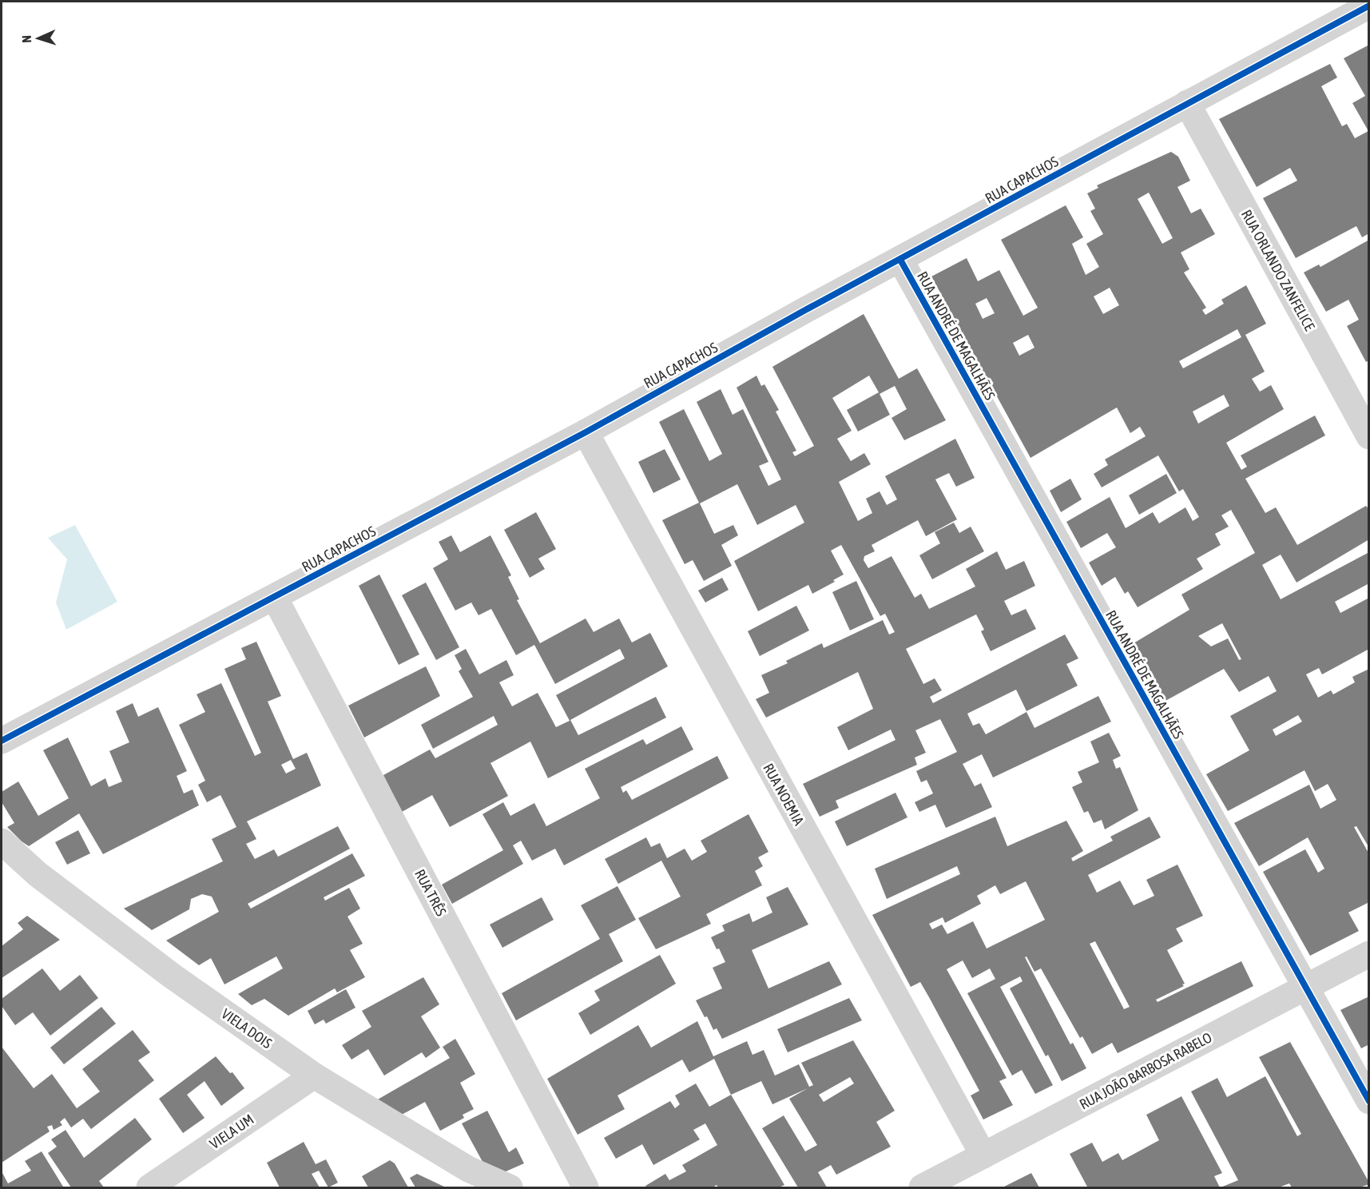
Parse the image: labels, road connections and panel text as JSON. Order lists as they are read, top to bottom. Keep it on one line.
{"streets":{"street":["RUA CAPACHOS","RUA ORLANDO ZANFELICE","RUA ANDRÉ DE MAGALHÃES","RUA NOEMIA","RUA TRÊS","VIELA DOIS","RUA JOÃO BARBOSA RABELO","VIELA UM"]},"crossings":[["RUA CAPACHOS","RUA ORLANDO ZANFELICE"],["RUA CAPACHOS","RUA ANDRÉ DE MAGALHÃES"],["RUA CAPACHOS","RUA NOEMIA"],["RUA CAPACHOS","RUA TRÊS"],["RUA ANDRÉ DE MAGALHÃES","RUA JOÃO BARBOSA RABELO"],["RUA NOEMIA","RUA JOÃO BARBOSA RABELO"],["VIELA DOIS","VIELA UM"]],"north":"left"}
